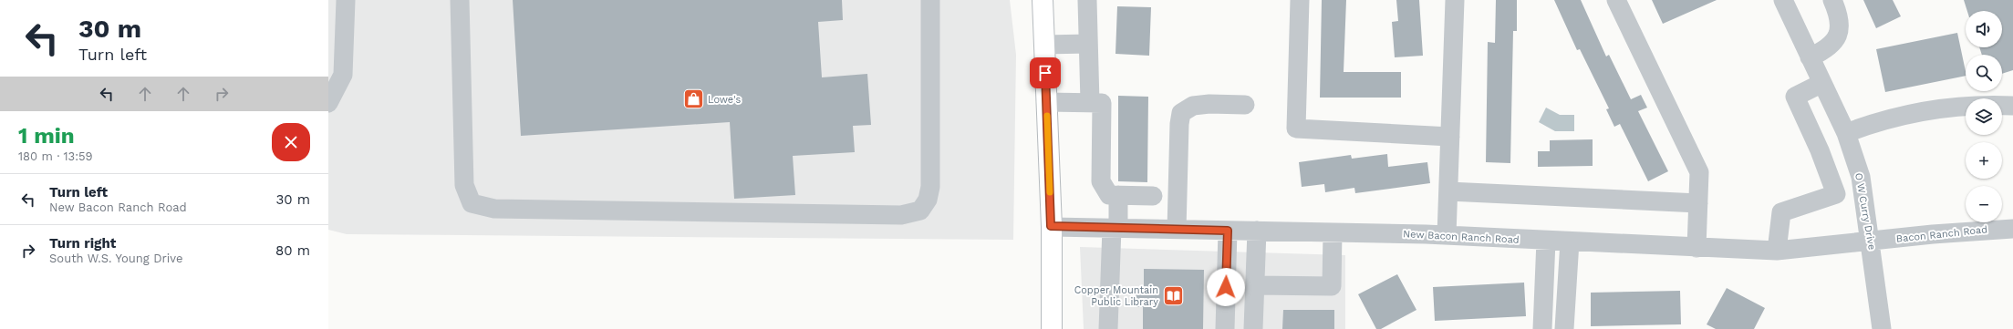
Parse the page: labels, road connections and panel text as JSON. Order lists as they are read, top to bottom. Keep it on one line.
{"streets":{"street":["O W Curry Drive","Bacon Ranch Road","New Bacon Ranch Road"]},"crossings":[["O W Curry Drive","Bacon Ranch Road"],["O W Curry Drive","New Bacon Ranch Road"],["Bacon Ranch Road","New Bacon Ranch Road"]],"places":{"shop":["Lowe's"],"library":["Copper Mountain Public Library"]},"page":{"turn":["30 m","Turn left"],"map_buttons":["+","−"],"heading":["1 min","180 m · 13:59"],"list":[{"name":"Turn left","note":"New Bacon Ranch Road","value":"30 m"},{"name":"Turn right","note":"South W.S. Young Drive","value":"80 m"}]}}
